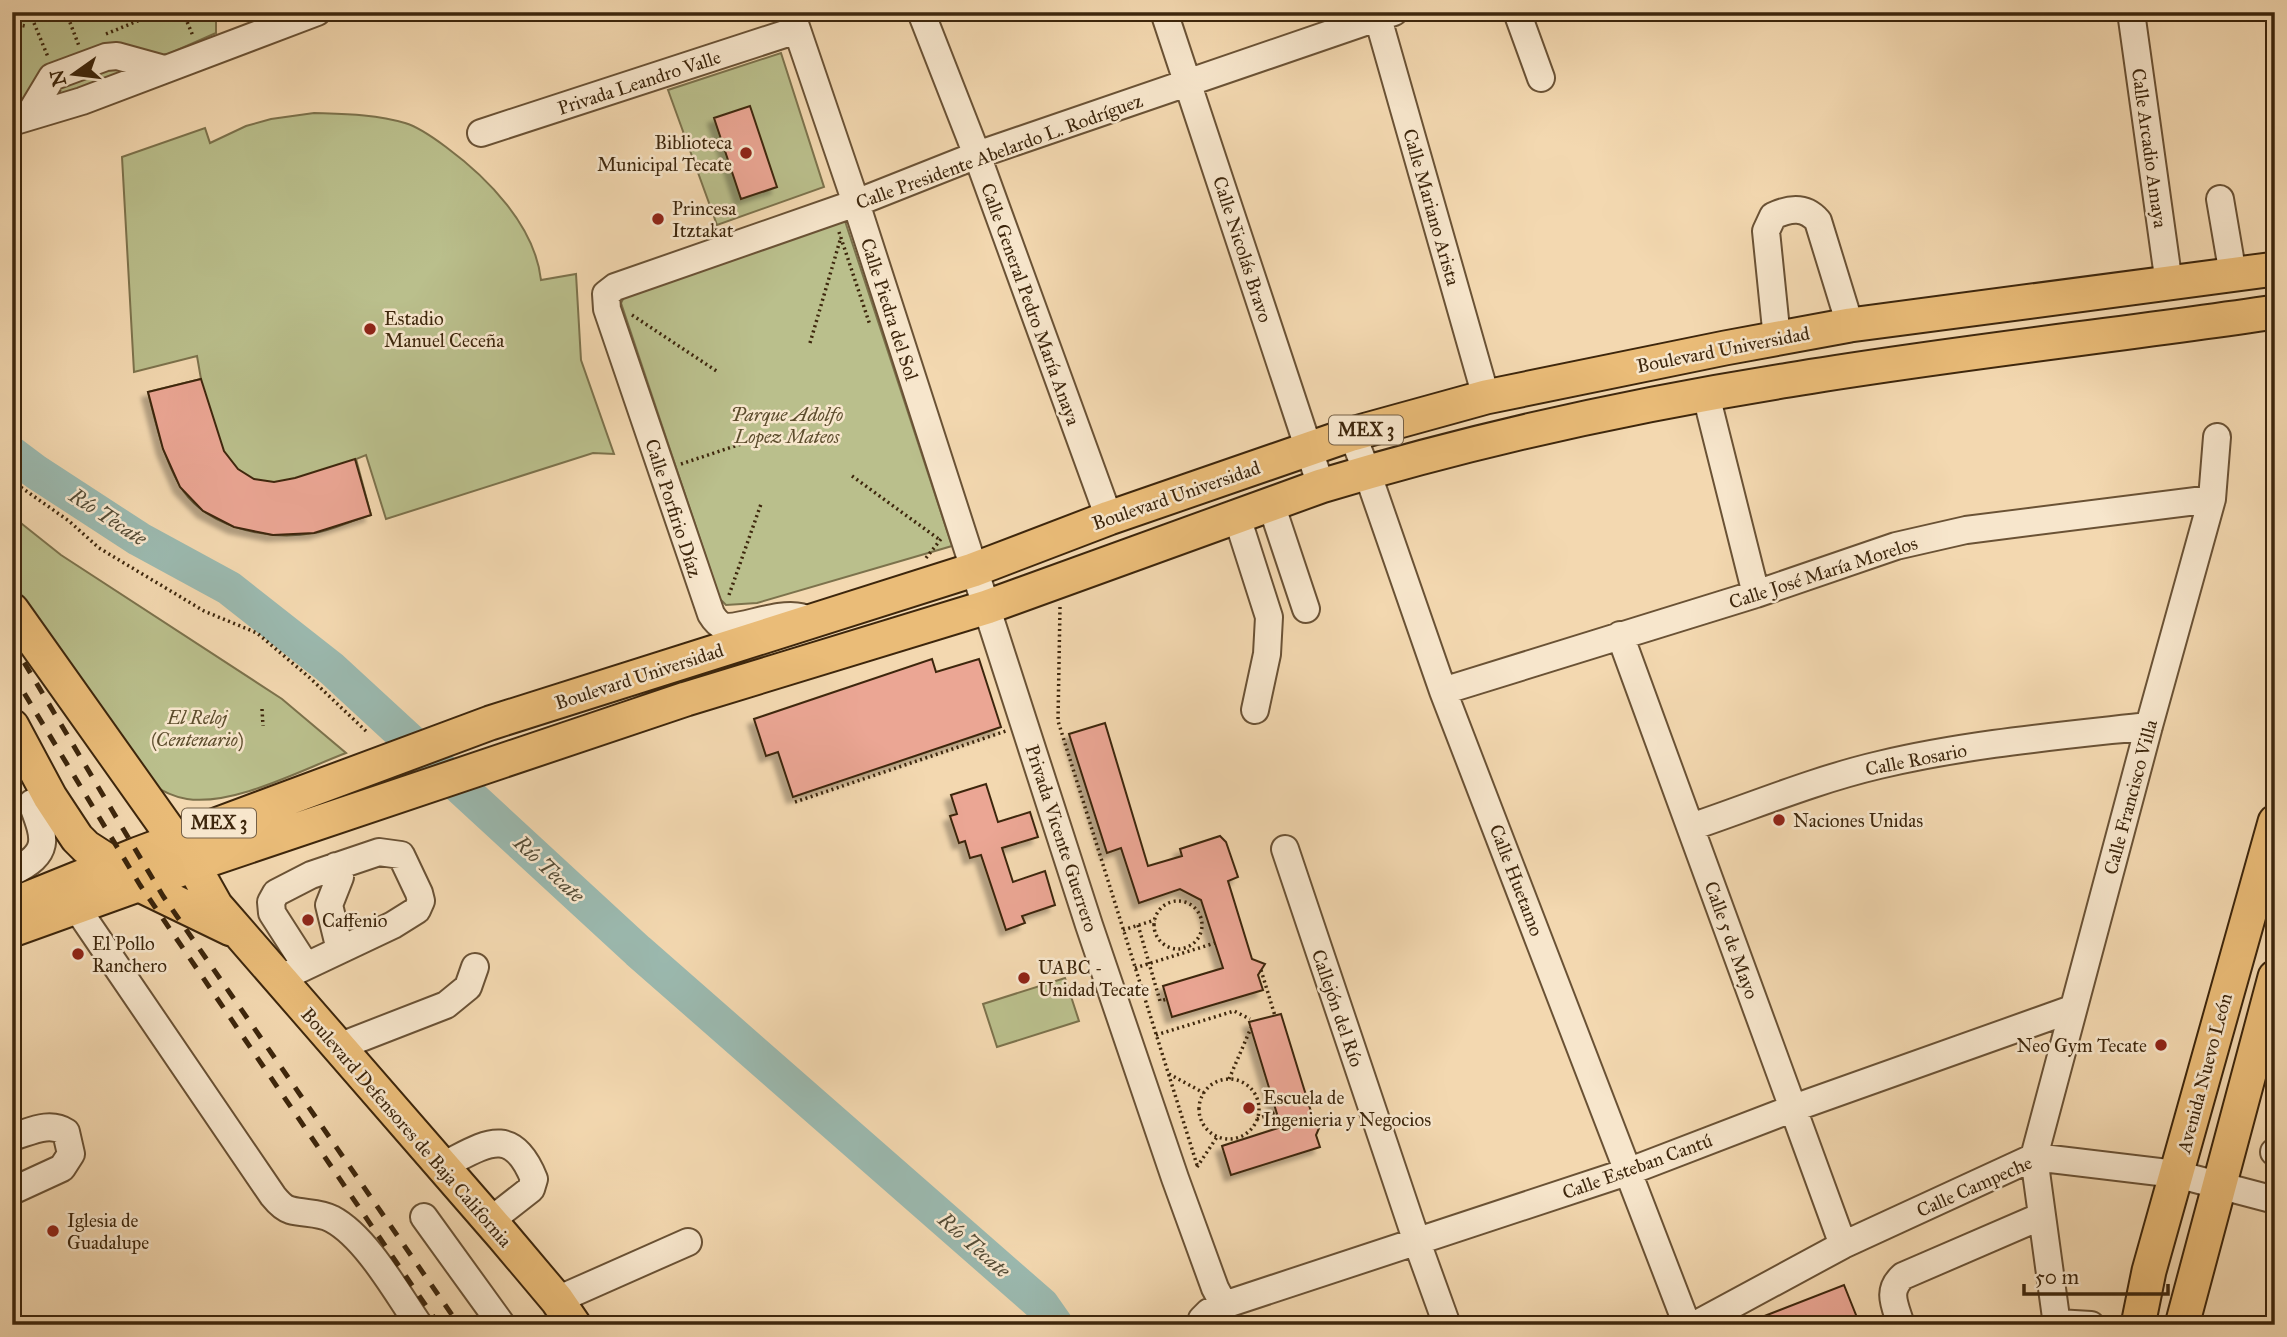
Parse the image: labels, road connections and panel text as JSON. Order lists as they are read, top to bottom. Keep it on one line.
{"streets":{"main road":["Boulevard Universidad","MEX 3","Avenida Nuevo León","Boulevard Defensores de Baja California"],"street":["Privada Leandro Valle","Calle Arcadio Amaya","Calle Presidente Abelardo L. Rodríguez","Calle Mariano Arista","Calle Nicolás Bravo","Calle General Pedro María Anaya","Calle Piedra del Sol","Calle Porfirio Díaz","Calle José María Morelos","Calle Rosario","Calle Francisco Villa","Privada Vicente Guerrero","Calle Huetamo","Calle 5 de Mayo","Callejón del Río","Calle Esteban Cantú","Calle Campeche"]},"crossings":[["Privada Leandro Valle","Calle Piedra del Sol"],["Calle Arcadio Amaya","Boulevard Universidad"],["Calle Presidente Abelardo L. Rodríguez","Calle Mariano Arista"],["Calle Presidente Abelardo L. Rodríguez","Calle Nicolás Bravo"],["Calle Presidente Abelardo L. Rodríguez","Calle General Pedro María Anaya"],["Calle Presidente Abelardo L. Rodríguez","Calle Piedra del Sol"],["Calle Presidente Abelardo L. Rodríguez","Calle Porfirio Díaz"],["Calle Mariano Arista","Boulevard Universidad"],["Calle Nicolás Bravo","Boulevard Universidad"],["Calle General Pedro María Anaya","Boulevard Universidad"],["Calle Piedra del Sol","Boulevard Universidad"],["Calle Piedra del Sol","Privada Vicente Guerrero"],["Boulevard Universidad","MEX 3"],["Boulevard Universidad","Privada Vicente Guerrero"],["Boulevard Universidad","Calle Huetamo"],["Boulevard Universidad","Boulevard Defensores de Baja California"],["MEX 3","Boulevard Defensores de Baja California"],["Calle José María Morelos","Calle Francisco Villa"],["Calle José María Morelos","Calle Huetamo"],["Calle José María Morelos","Calle 5 de Mayo"],["Calle Rosario","Calle Francisco Villa"],["Calle Rosario","Calle 5 de Mayo"],["Calle Francisco Villa","Calle Esteban Cantú"],["Calle Francisco Villa","Calle Campeche"],["Privada Vicente Guerrero","Calle Esteban Cantú"],["Calle Huetamo","Calle Esteban Cantú"],["Calle 5 de Mayo","Calle Esteban Cantú"],["Calle 5 de Mayo","Calle Campeche"],["Callejón del Río","Calle Esteban Cantú"],["Avenida Nuevo León","Calle Campeche"]],"water":["Río Tecate"],"parks":["Parque Adolfo Lopez Mateos","El Reloj (Centenario)"],"places":["Biblioteca Municipal Tecate","Princesa Itztakat","Estadio Manuel Ceceña","Naciones Unidas","Caffenio","El Pollo Ranchero","UABC - Unidad Tecate","Neo Gym Tecate","Escuela de Ingenieria y Negocios","Iglesia de Guadalupe"],"scale_bar":"50 m","north":"left"}
